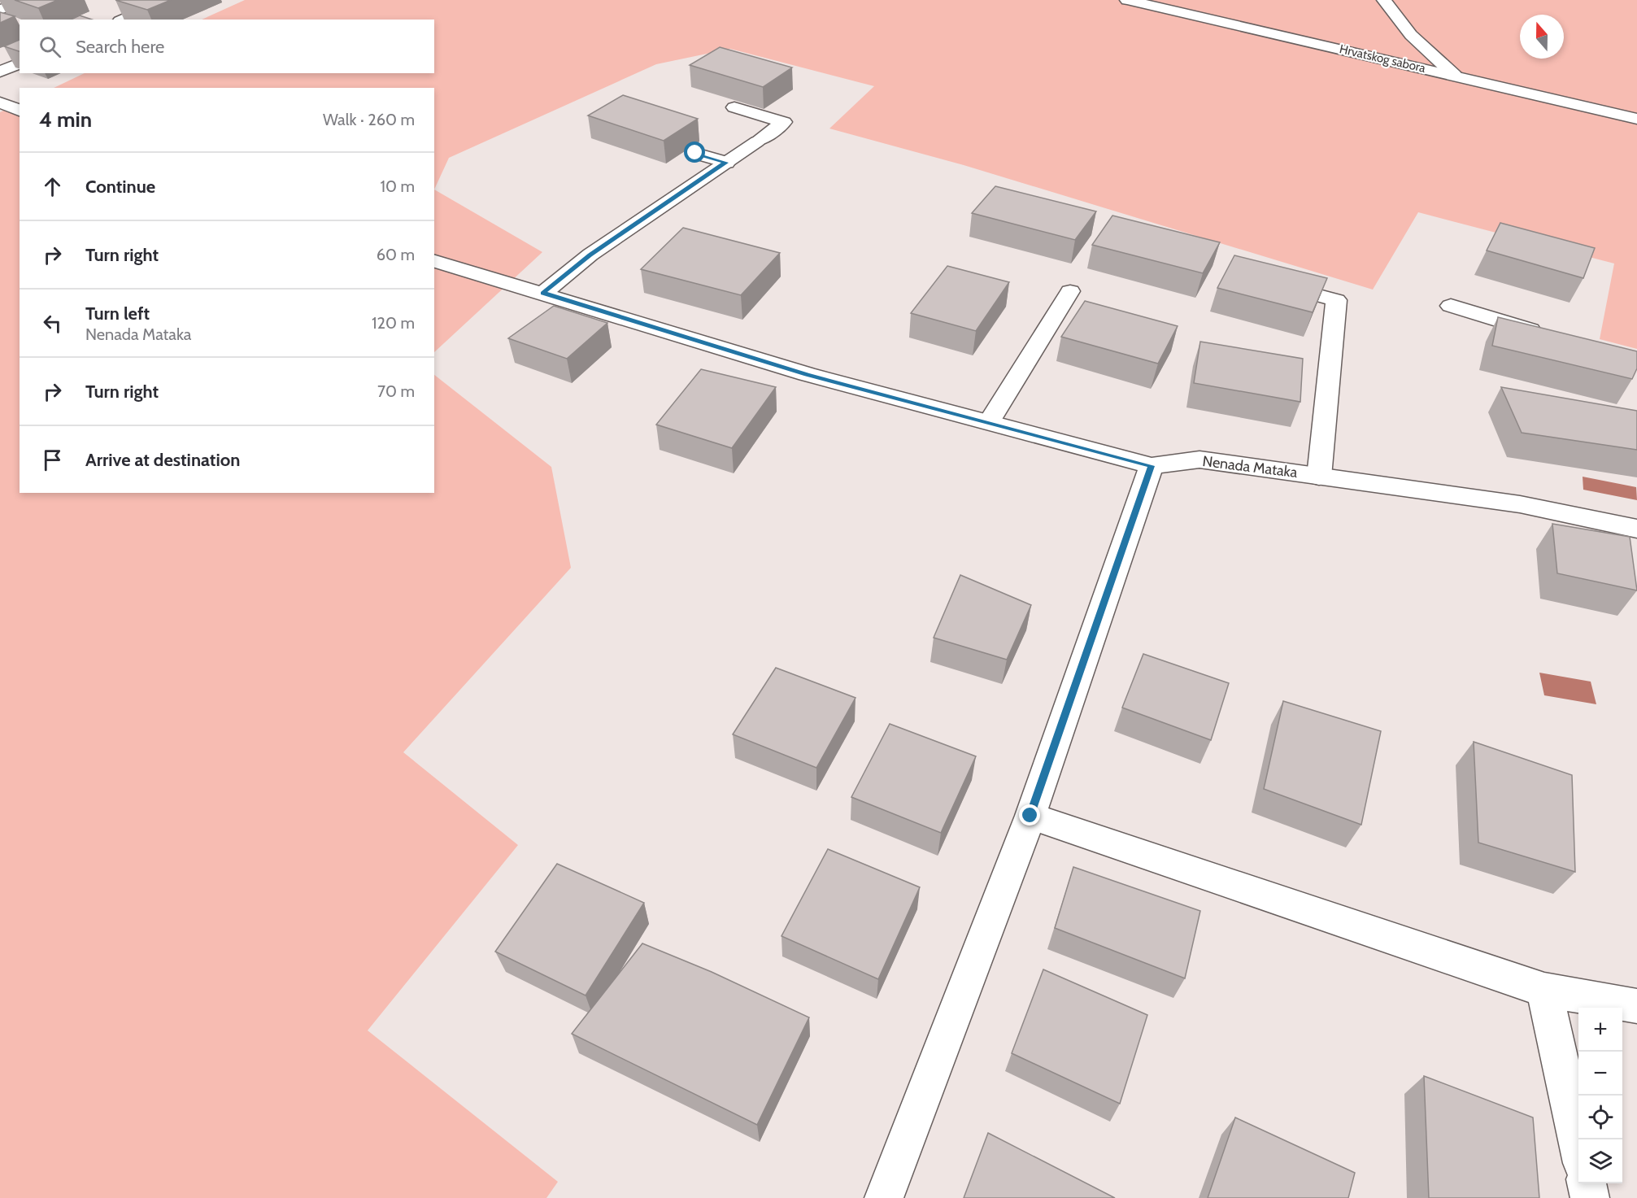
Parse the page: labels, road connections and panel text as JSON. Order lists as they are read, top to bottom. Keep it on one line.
{"streets":{"street":["Hrvatskog sabora","Nenada Mataka"]},"north":"top","page":{"search":"Search here","heading":["4 min","Walk · 260 m"],"list":[["Continue","10 m"],["Turn right","60 m"],["Turn left","Nenada Mataka","120 m"],["Turn right","70 m"],"Arrive at destination"],"map_buttons":["+","−"]}}
